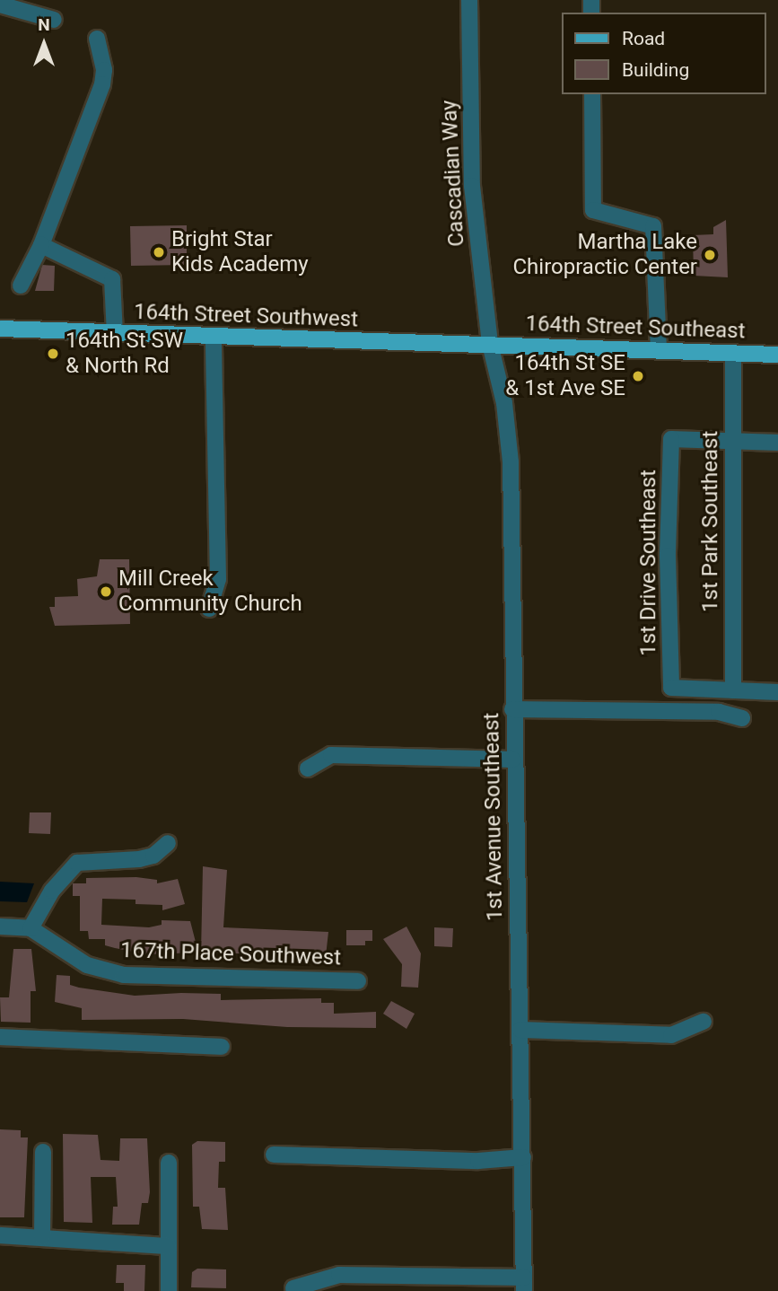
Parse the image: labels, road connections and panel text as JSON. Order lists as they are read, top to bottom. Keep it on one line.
{"streets":{"main road":["164th Street Southwest","164th Street Southeast"],"street":["Cascadian Way","1st Park Southeast","1st Drive Southeast","1st Avenue Southeast","167th Place Southwest"]},"crossings":[["Cascadian Way","164th Street Southwest"],["Cascadian Way","164th Street Southeast"],["Cascadian Way","1st Avenue Southeast"],["164th Street Southwest","164th Street Southeast"],["164th Street Southwest","1st Avenue Southeast"],["164th Street Southeast","1st Park Southeast"],["164th Street Southeast","1st Avenue Southeast"],["1st Park Southeast","1st Drive Southeast"]],"places":["Bright Star Kids Academy","Martha Lake Chiropractic Center","164th St SW & North Rd","164th St SE & 1st Ave SE","Mill Creek Community Church"],"legend":["Road","Building"],"north":"top"}
